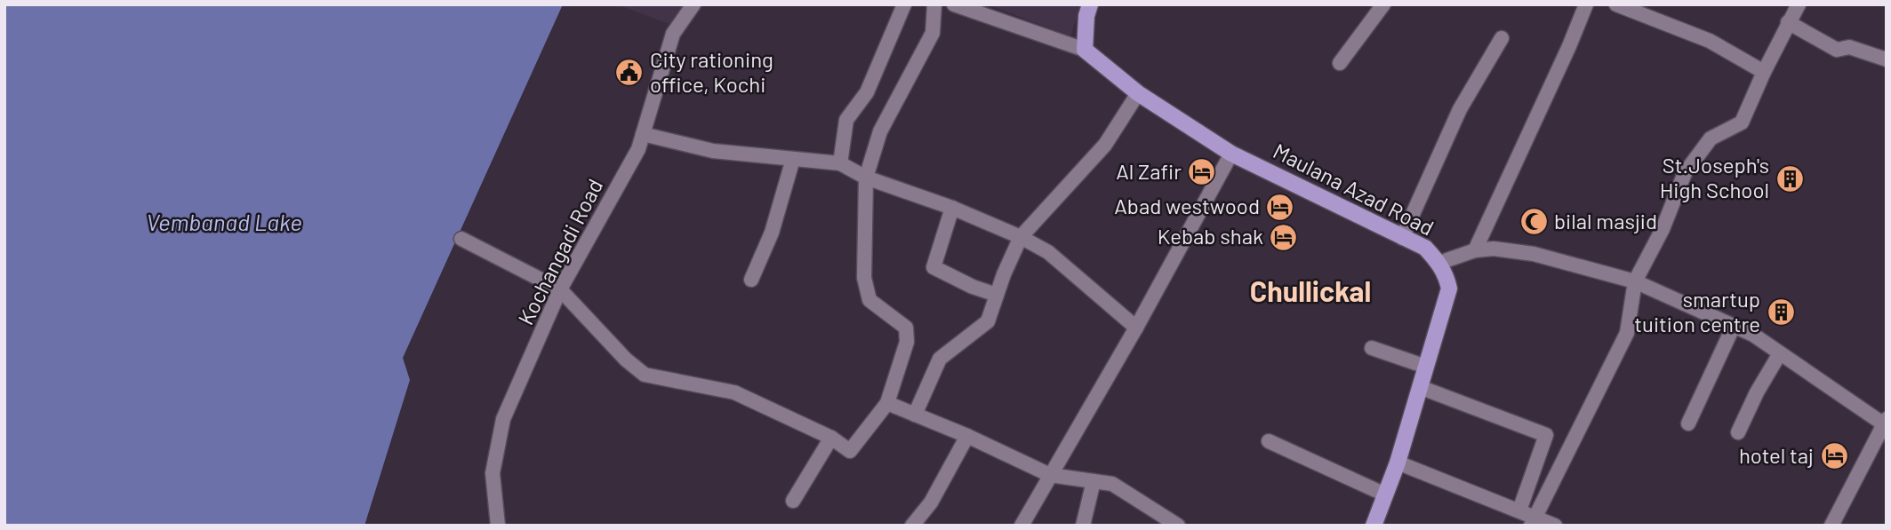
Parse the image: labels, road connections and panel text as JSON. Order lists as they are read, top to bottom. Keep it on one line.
{"streets":{"main road":["Maulana Azad Road"],"street":["Kochangadi Road"]},"districts":["Chullickal"],"water":["Vembanad Lake"],"places":{"public building":["City rationing office, Kochi"],"hotel":["Al Zafir","Abad westwood","Kebab shak","hotel taj"],"building":["St.Joseph's High School","smartup tuition centre"],"mosque":["bilal masjid"]}}
